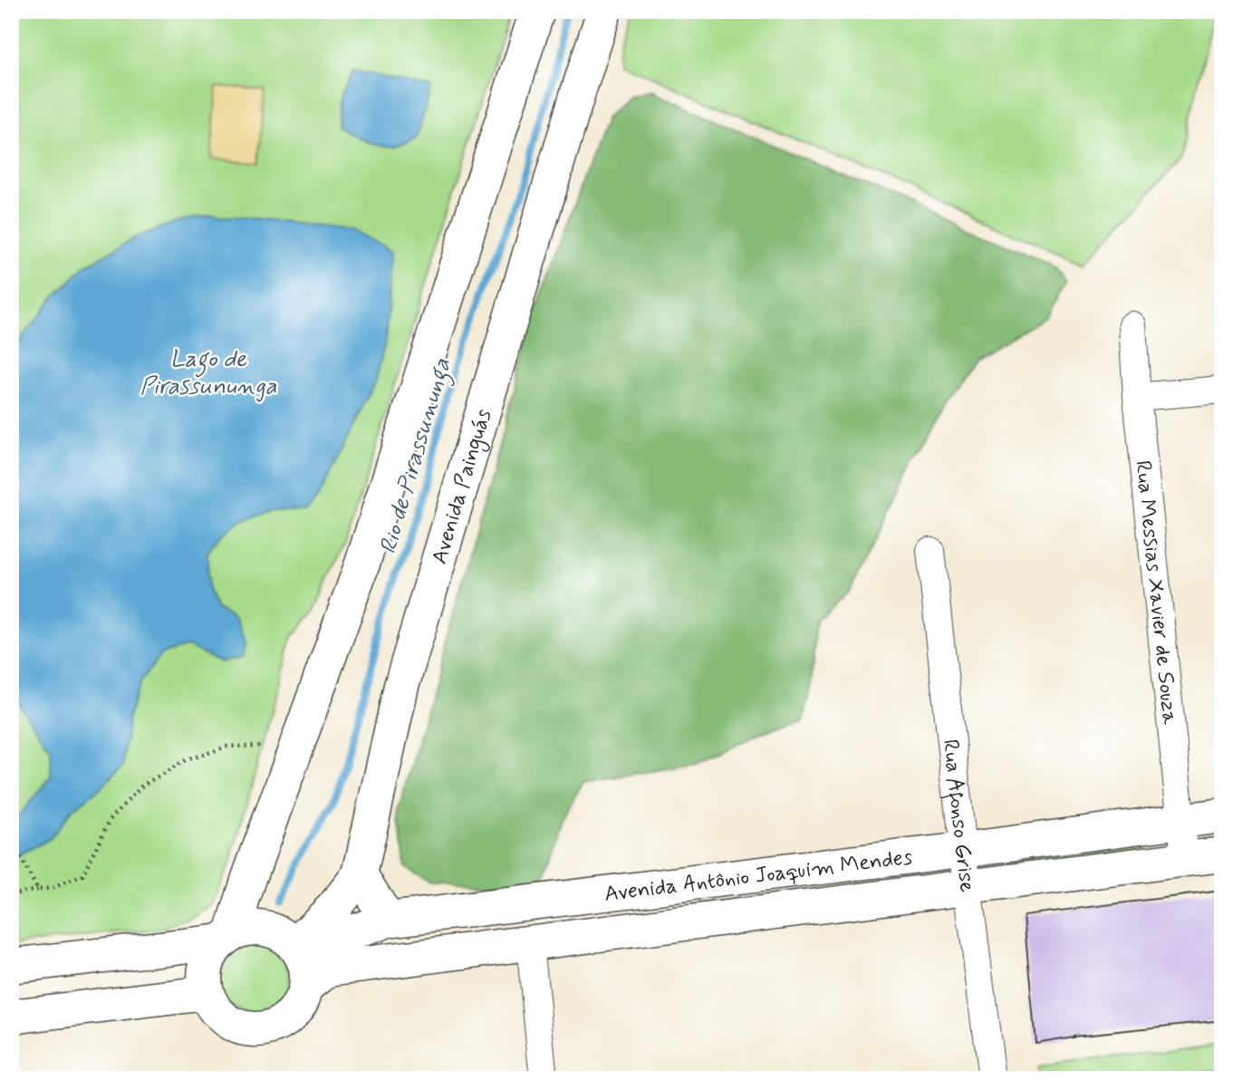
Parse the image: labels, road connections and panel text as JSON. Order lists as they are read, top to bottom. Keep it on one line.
{"streets":{"main road":["Avenida Painguás","Avenida Antônio Joaquim Mendes"],"street":["Rua Messias Xavier de Souza","Rua Afonso Grise"]},"crossings":[["Avenida Painguás","Avenida Antônio Joaquim Mendes"],["Rua Messias Xavier de Souza","Avenida Antônio Joaquim Mendes"],["Rua Afonso Grise","Avenida Antônio Joaquim Mendes"]],"water":["Lago de Pirassununga","Rio de Pirassununga"]}
